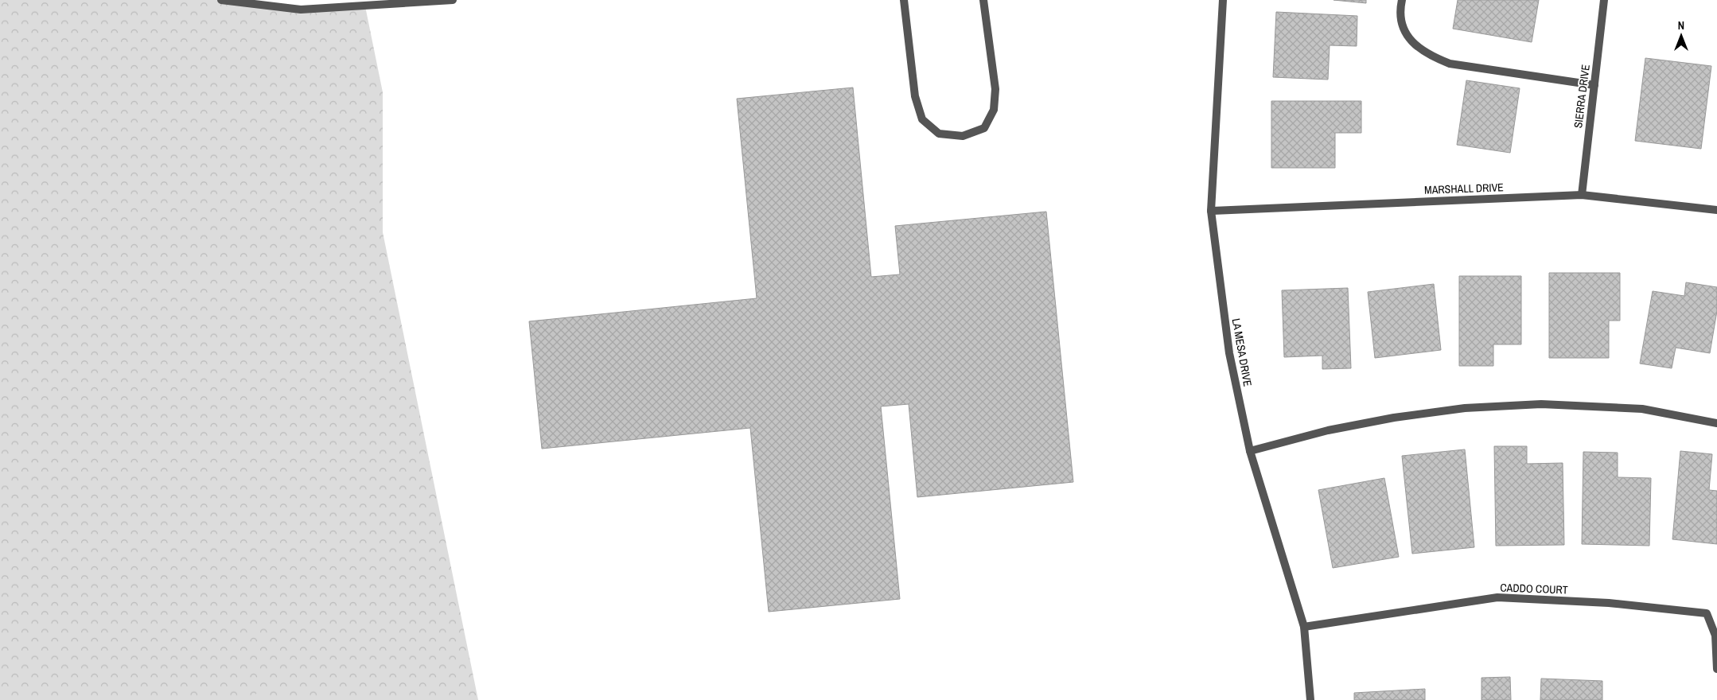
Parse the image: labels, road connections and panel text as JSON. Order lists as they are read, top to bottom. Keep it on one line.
{"streets":{"street":["SIERRA DRIVE","MARSHALL DRIVE","LA MESA DRIVE","CADDO COURT"]},"crossings":[["SIERRA DRIVE","MARSHALL DRIVE"],["MARSHALL DRIVE","LA MESA DRIVE"],["LA MESA DRIVE","CADDO COURT"]],"north":"top"}
